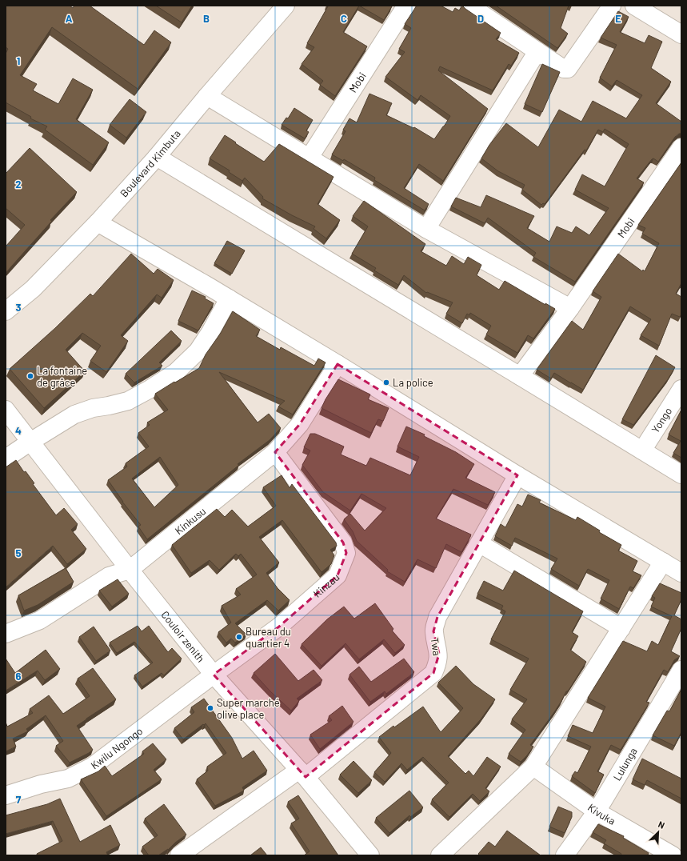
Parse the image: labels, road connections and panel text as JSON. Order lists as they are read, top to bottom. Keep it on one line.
{"streets":{"street":["Mobi","Boulevard Kimbuta","Yongo","Kinkusu","Kinzau","Couloir zenith","Twa","Kwilu Ngongo","Lulunga","Kivuka"]},"crossings":[["Kinkusu","Kinzau"],["Kinkusu","Couloir zenith"],["Kinzau","Couloir zenith"],["Kinzau","Kwilu Ngongo"],["Couloir zenith","Twa"],["Couloir zenith","Kwilu Ngongo"],["Lulunga","Kivuka"]],"places":["La fontaine de grâce","La police","Bureau du quartier 4","Super marché olive place"],"north":"top right","grid":{"columns":["A","B","C","D","E"],"rows":["1","2","3","4","5","6","7"]}}
